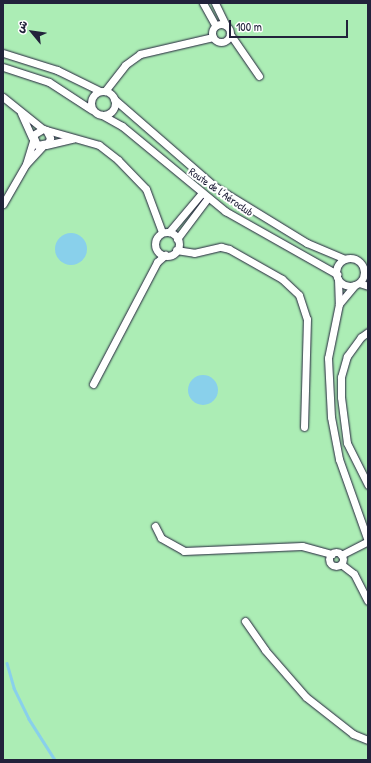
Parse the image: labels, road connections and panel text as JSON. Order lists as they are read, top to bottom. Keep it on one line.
{"streets":{"street":["Route de l’Aéroclub"]},"scale_bar":"100 m","north":"top left"}
